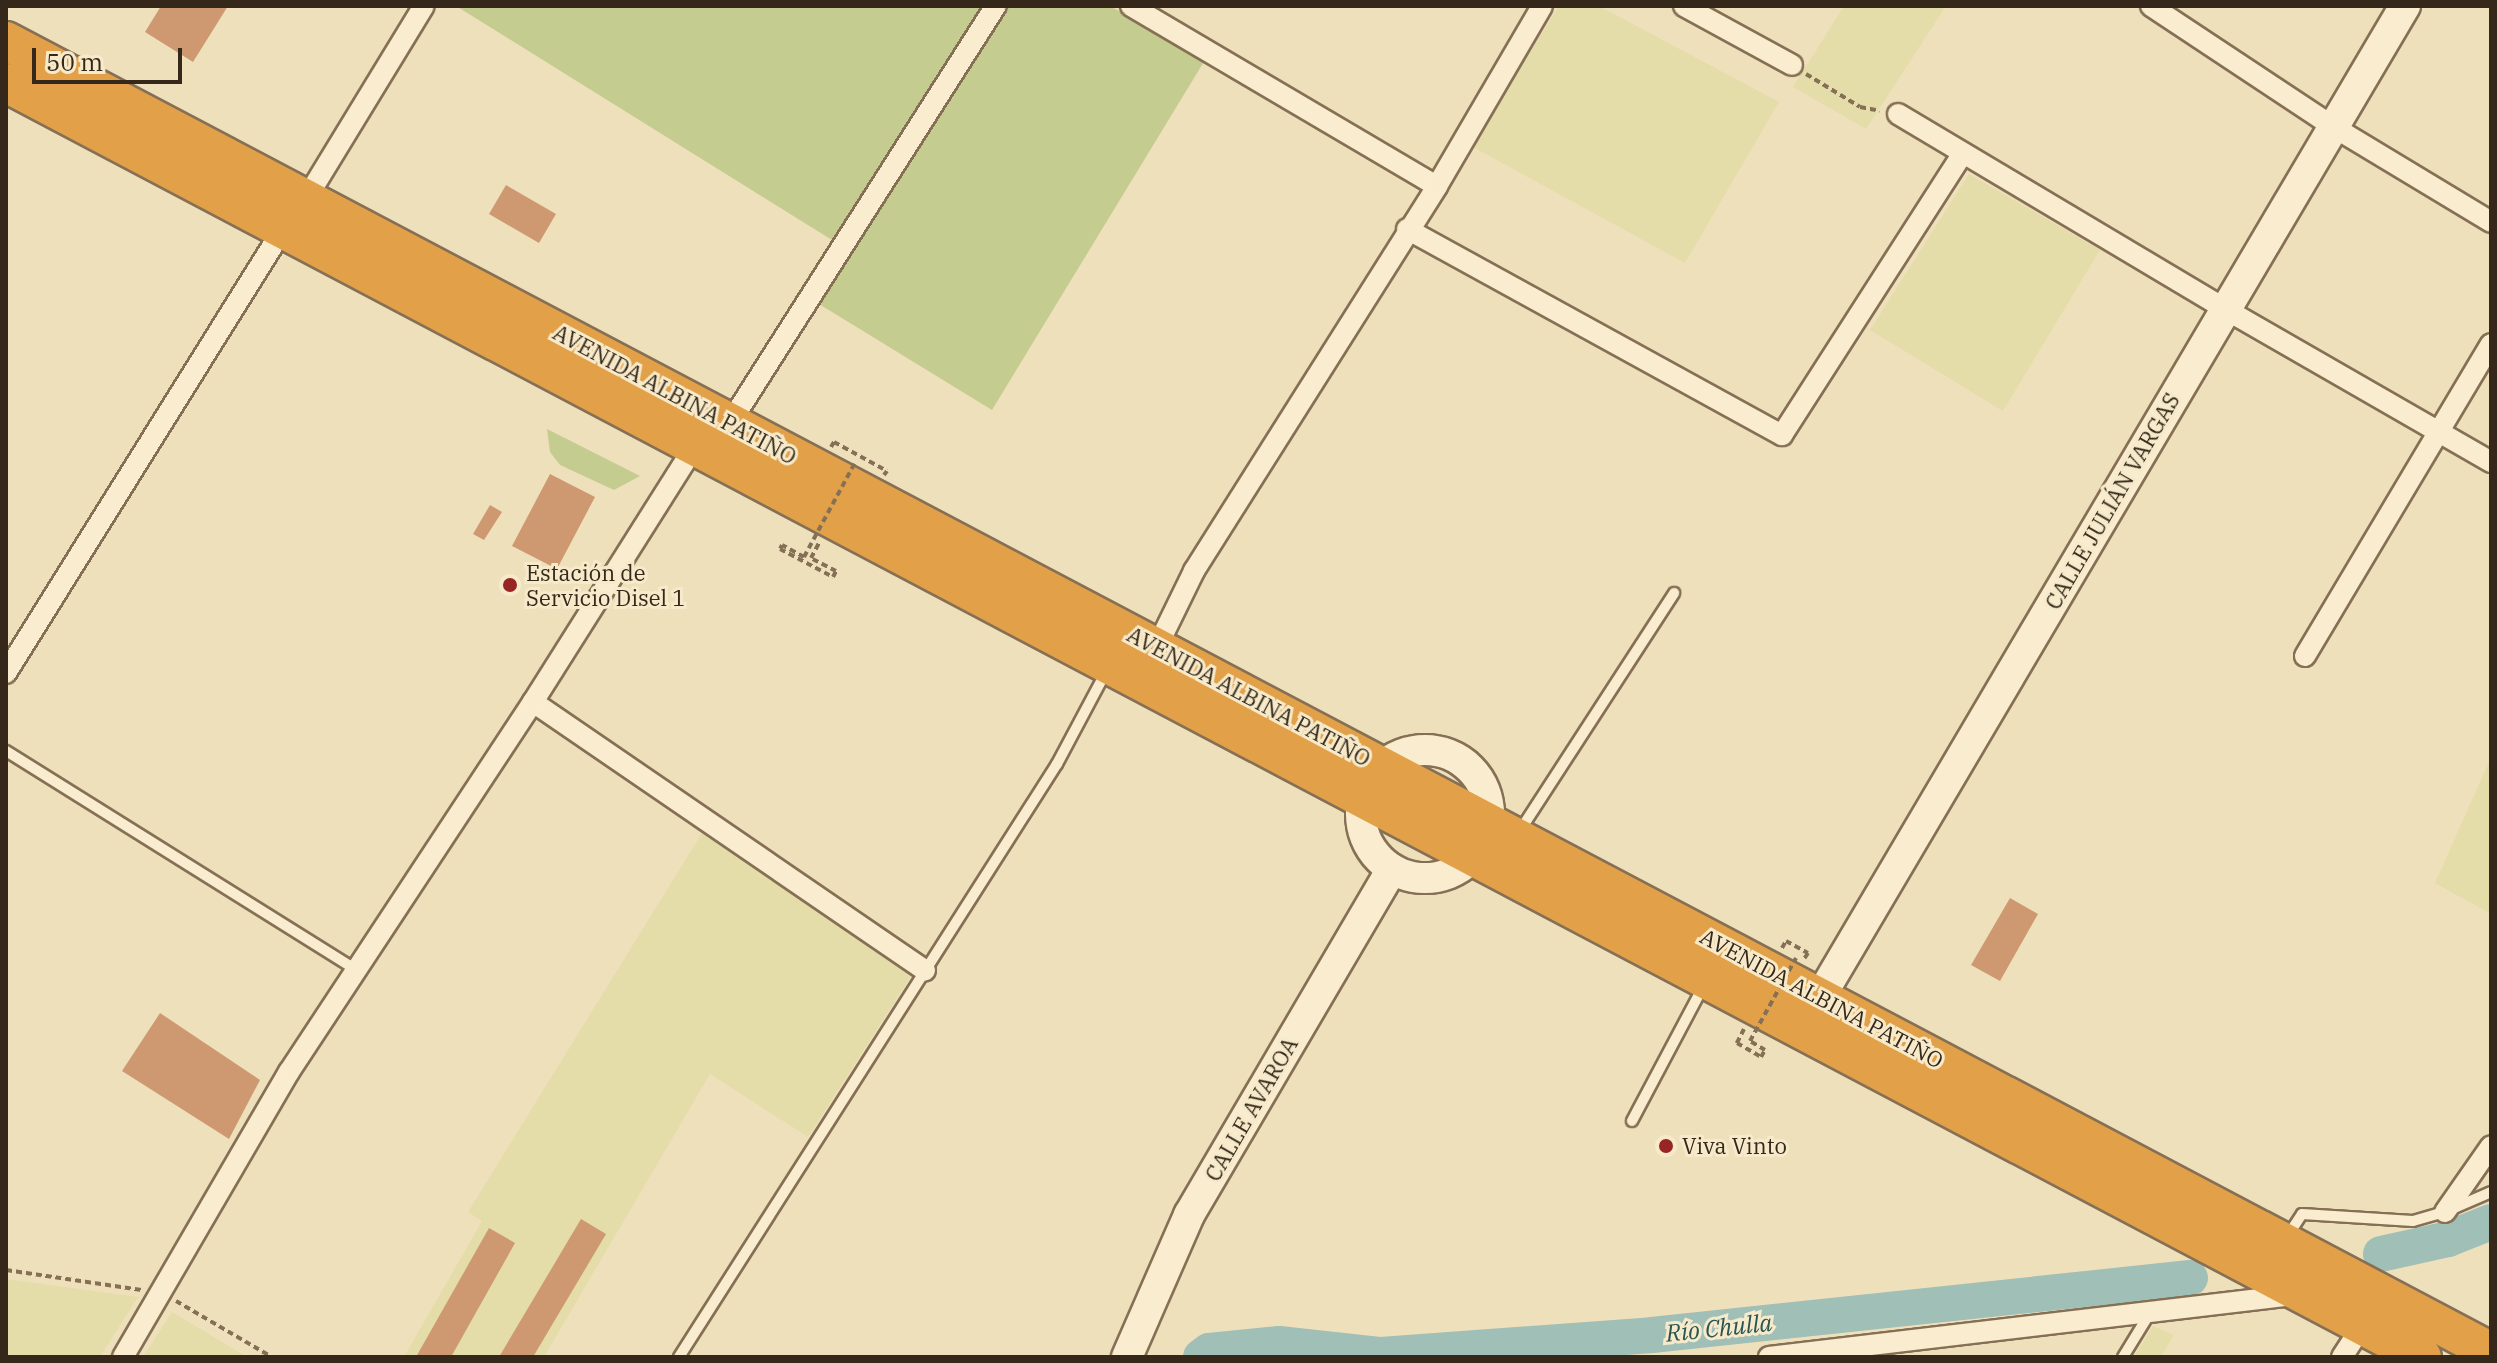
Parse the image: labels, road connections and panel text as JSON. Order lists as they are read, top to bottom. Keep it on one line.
{"streets":{"highway":["AVENIDA ALBINA PATIÑO"],"main road":["CALLE JULIÁN VARGAS","CALLE AVAROA"]},"crossings":[["AVENIDA ALBINA PATIÑO","CALLE JULIÁN VARGAS"]],"water":["Río Chulla"],"places":["Estación de Servicio Disel 1","Viva Vinto"],"scale_bar":"50 m"}
